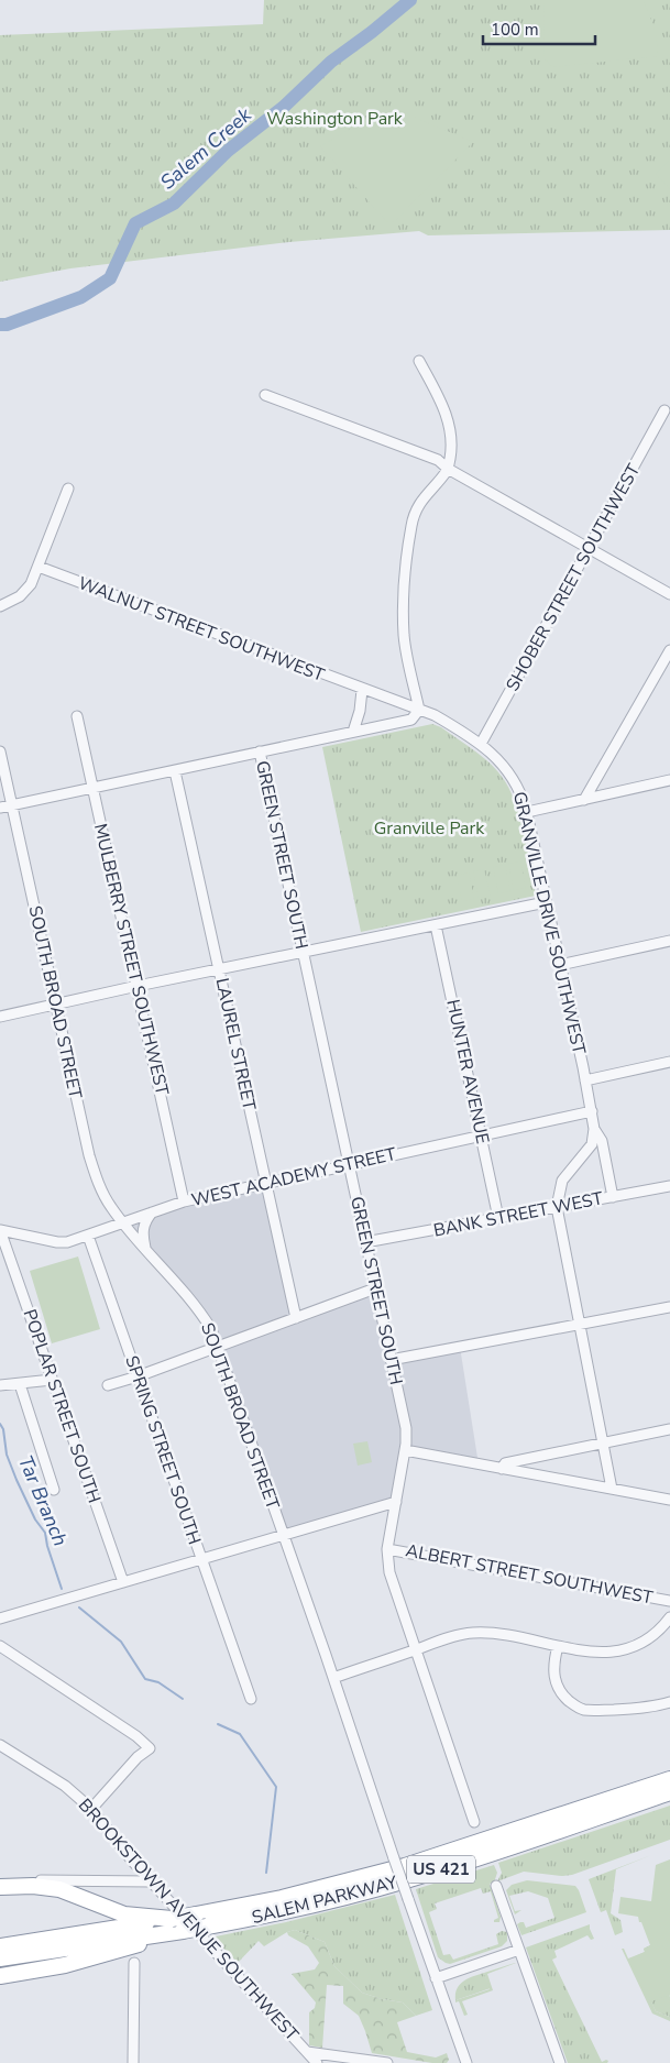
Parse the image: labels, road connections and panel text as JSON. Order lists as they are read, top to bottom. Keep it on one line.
{"streets":{"highway":["US 421","SALEM PARKWAY"],"street":["SHOBER STREET SOUTHWEST","WALNUT STREET SOUTHWEST","GREEN STREET SOUTH","GRANVILLE DRIVE SOUTHWEST","MULBERRY STREET SOUTHWEST","SOUTH BROAD STREET","LAUREL STREET","HUNTER AVENUE","WEST ACADEMY STREET","BANK STREET WEST","POPLAR STREET SOUTH","SPRING STREET SOUTH","ALBERT STREET SOUTHWEST","BROOKSTOWN AVENUE SOUTHWEST"]},"crossings":[["SHOBER STREET SOUTHWEST","GRANVILLE DRIVE SOUTHWEST"],["WALNUT STREET SOUTHWEST","GRANVILLE DRIVE SOUTHWEST"],["GREEN STREET SOUTH","WEST ACADEMY STREET"],["GREEN STREET SOUTH","BANK STREET WEST"],["GREEN STREET SOUTH","ALBERT STREET SOUTHWEST"],["GRANVILLE DRIVE SOUTHWEST","WEST ACADEMY STREET"],["GRANVILLE DRIVE SOUTHWEST","BANK STREET WEST"],["MULBERRY STREET SOUTHWEST","WEST ACADEMY STREET"],["SOUTH BROAD STREET","WEST ACADEMY STREET"],["LAUREL STREET","WEST ACADEMY STREET"],["HUNTER AVENUE","WEST ACADEMY STREET"],["HUNTER AVENUE","BANK STREET WEST"],["WEST ACADEMY STREET","POPLAR STREET SOUTH"],["WEST ACADEMY STREET","SPRING STREET SOUTH"]],"water":["Salem Creek","Tar Branch"],"parks":["Washington Park","Granville Park"],"scale_bar":"100 m"}
